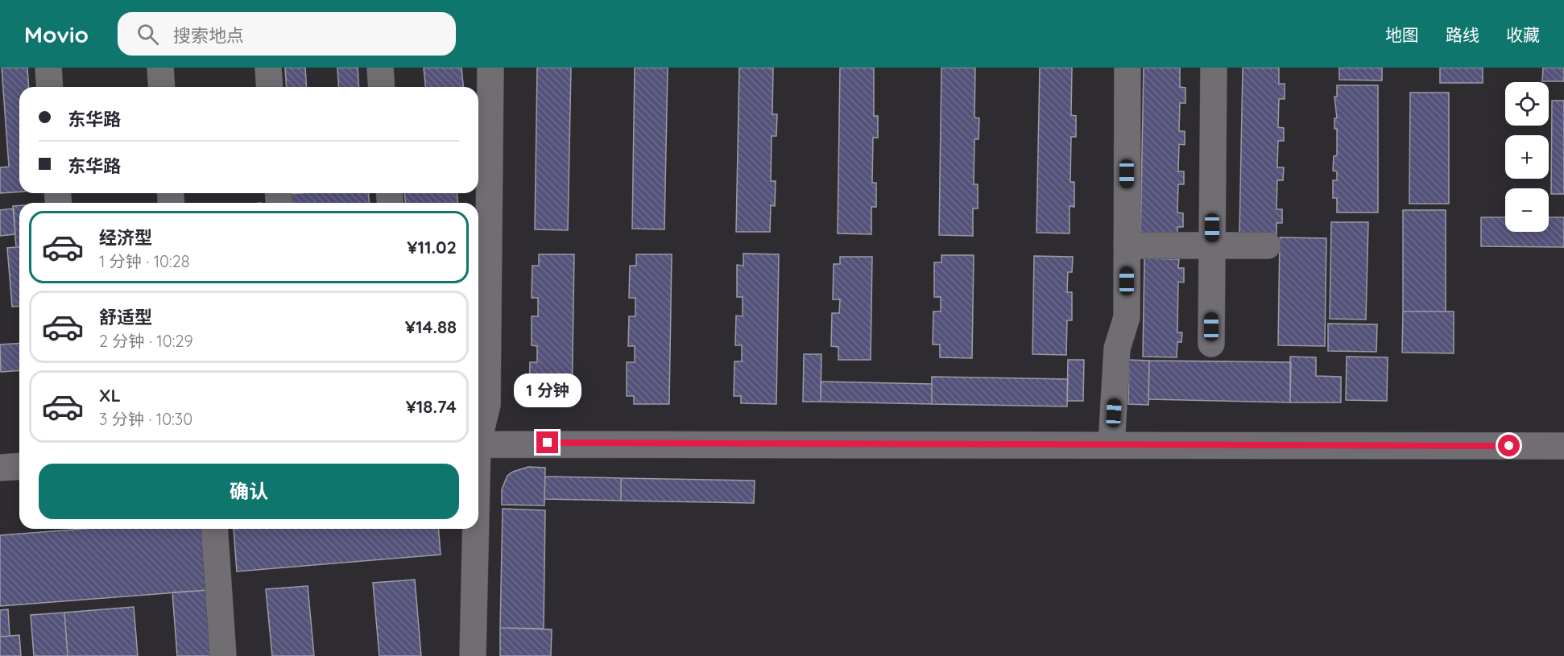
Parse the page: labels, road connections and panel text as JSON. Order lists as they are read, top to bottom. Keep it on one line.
{"page":{"header":"Movio","search":"搜索地点","nav":["地图","路线","收藏"],"map_buttons":["+","−"],"banner":["东华路","东华路"],"list":[{"name":"经济型","note":"1 分钟 · 10:28","value":"¥11.02"},{"name":"舒适型","note":"2 分钟 · 10:29","value":"¥14.88"},{"name":"XL","note":"3 分钟 · 10:30","value":"¥18.74"}],"bubble":"1 分钟","buttons":"确认"}}
